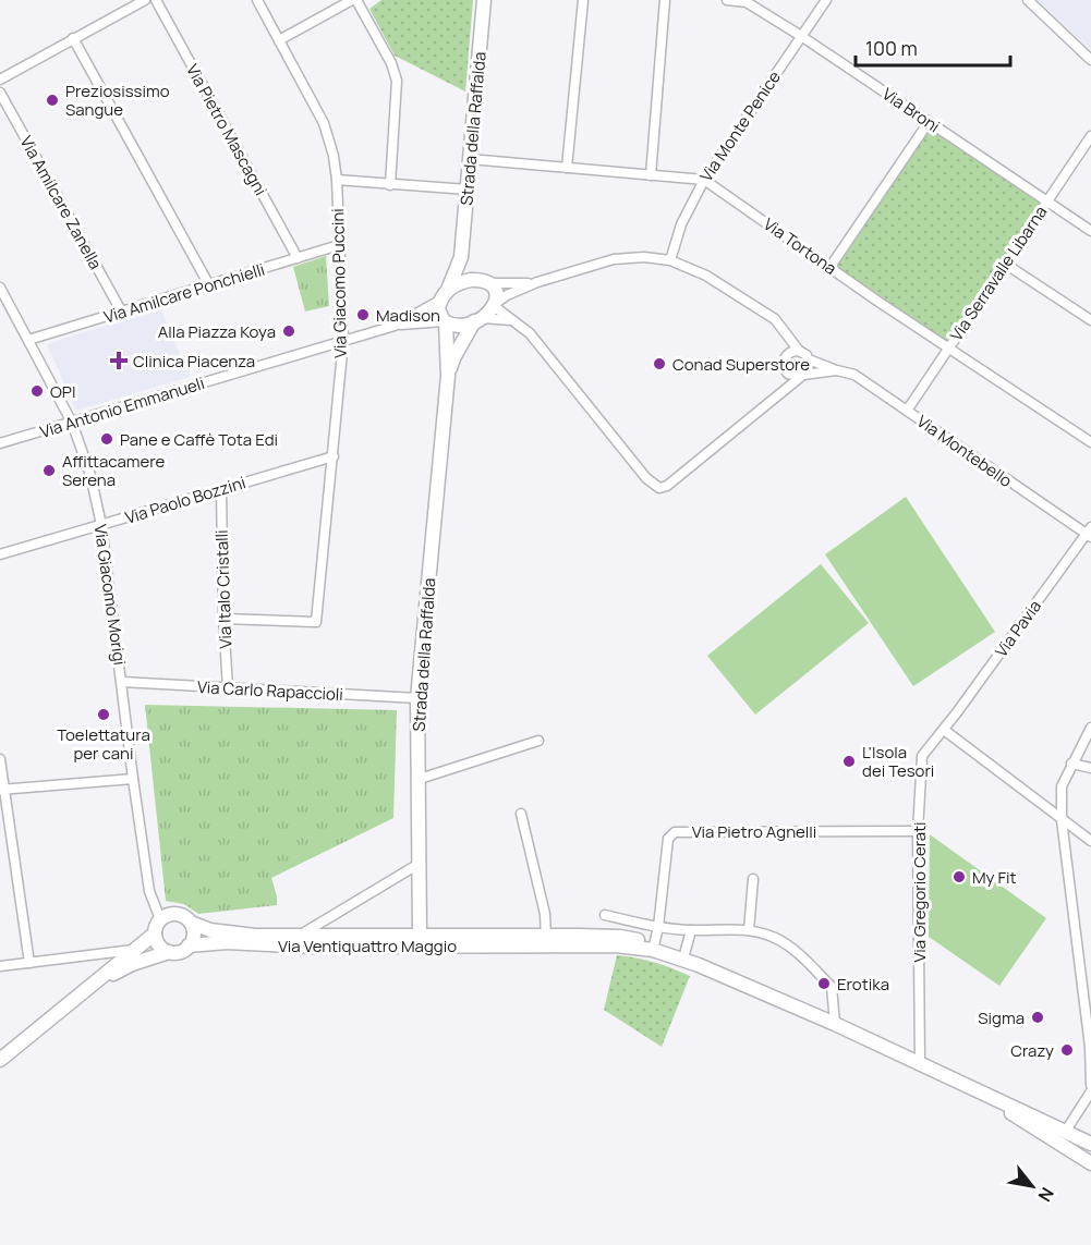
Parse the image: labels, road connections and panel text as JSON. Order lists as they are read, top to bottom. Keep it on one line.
{"streets":{"main road":["Strada della Raffalda","Via Ventiquattro Maggio"],"street":["Via Broni","Via Monte Penice","Via Pietro Mascagni","Via Amilcare Zanella","Via Tortona","Via Serravalle Libarna","Via Giacomo Puccini","Via Amilcare Ponchielli","Via Antonio Emmanueli","Via Montebello","Via Paolo Bozzini","Via Italo Cristalli","Via Giacomo Morigi","Via Pavia","Via Carlo Rapaccioli","Via Pietro Agnelli","Via Gregorio Cerati"]},"crossings":[["Via Broni","Via Monte Penice"],["Via Broni","Via Serravalle Libarna"],["Via Monte Penice","Via Tortona"],["Strada della Raffalda","Via Antonio Emmanueli"],["Strada della Raffalda","Via Carlo Rapaccioli"],["Strada della Raffalda","Via Ventiquattro Maggio"],["Via Pietro Mascagni","Via Amilcare Ponchielli"],["Via Amilcare Zanella","Via Amilcare Ponchielli"],["Via Tortona","Via Serravalle Libarna"],["Via Serravalle Libarna","Via Montebello"],["Via Giacomo Puccini","Via Amilcare Ponchielli"],["Via Giacomo Puccini","Via Antonio Emmanueli"],["Via Giacomo Puccini","Via Paolo Bozzini"],["Via Giacomo Puccini","Via Italo Cristalli"],["Via Amilcare Ponchielli","Via Giacomo Morigi"],["Via Antonio Emmanueli","Via Giacomo Morigi"],["Via Montebello","Via Pavia"],["Via Paolo Bozzini","Via Italo Cristalli"],["Via Paolo Bozzini","Via Giacomo Morigi"],["Via Italo Cristalli","Via Carlo Rapaccioli"],["Via Giacomo Morigi","Via Carlo Rapaccioli"],["Via Giacomo Morigi","Via Ventiquattro Maggio"],["Via Pavia","Via Gregorio Cerati"],["Via Pietro Agnelli","Via Gregorio Cerati"],["Via Pietro Agnelli","Via Ventiquattro Maggio"],["Via Gregorio Cerati","Via Ventiquattro Maggio"]],"places":{"other":["Preziosissimo Sangue","Madison","Alla Piazza Koya","Conad Superstore","OPI","Pane e Caffè Tota Edi","Affittacamere Serena","Toelettatura per cani","L'Isola dei Tesori","My Fit","Erotika","Sigma","Crazy"],"health":["Clinica Piacenza"]},"scale_bar":"100 m","north":"bottom right"}
